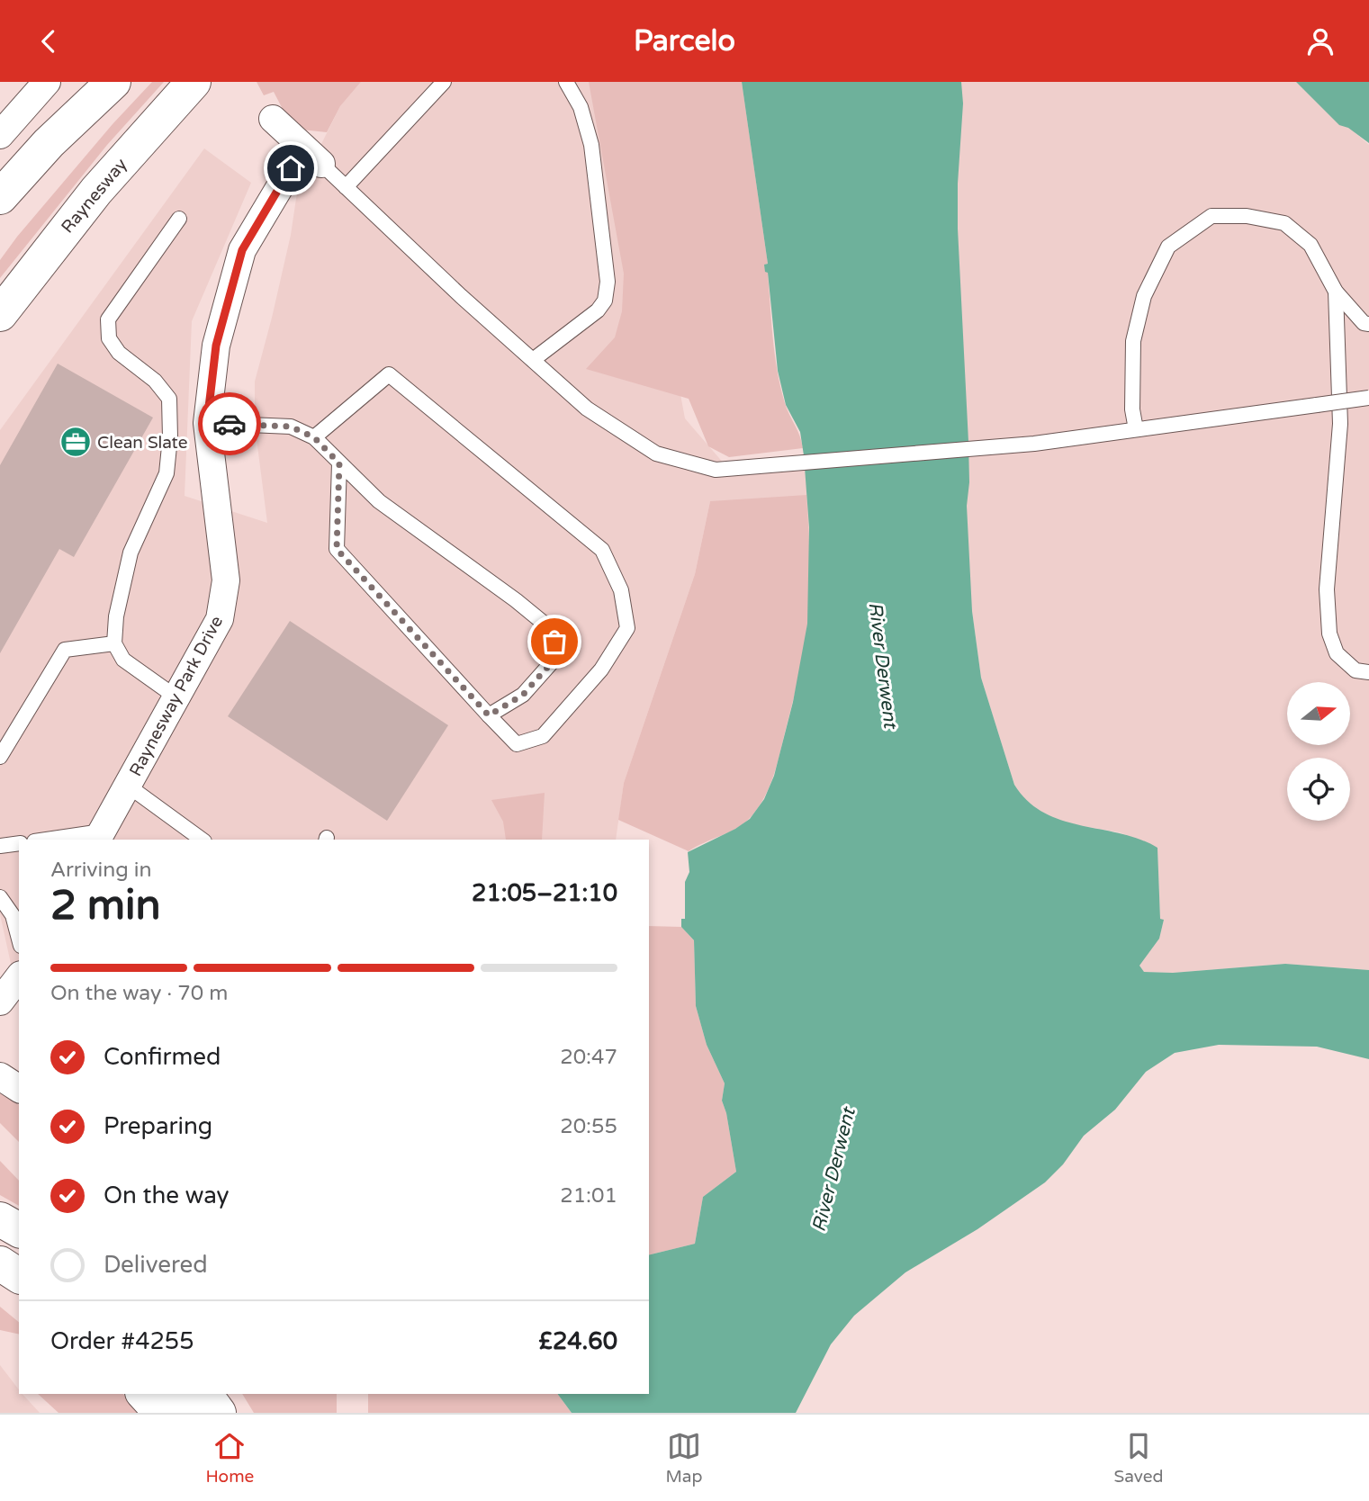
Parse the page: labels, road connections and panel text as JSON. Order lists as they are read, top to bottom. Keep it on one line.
{"streets":{"highway":["Raynesway"],"street":["Raynesway Park Drive"]},"water":["River Derwent"],"places":{"office":["Clean Slate"]},"north":"right","page":{"header":"Parcelo","heading":["2 min","Arriving in","21:05–21:10"],"panel":["Order #4255","£24.60"],"bar":"On the way · 70 m","list":[["Confirmed","20:47"],["Preparing","20:55"],["On the way","21:01"],"Delivered"],"tabs":["Home","Map","Saved"]}}
